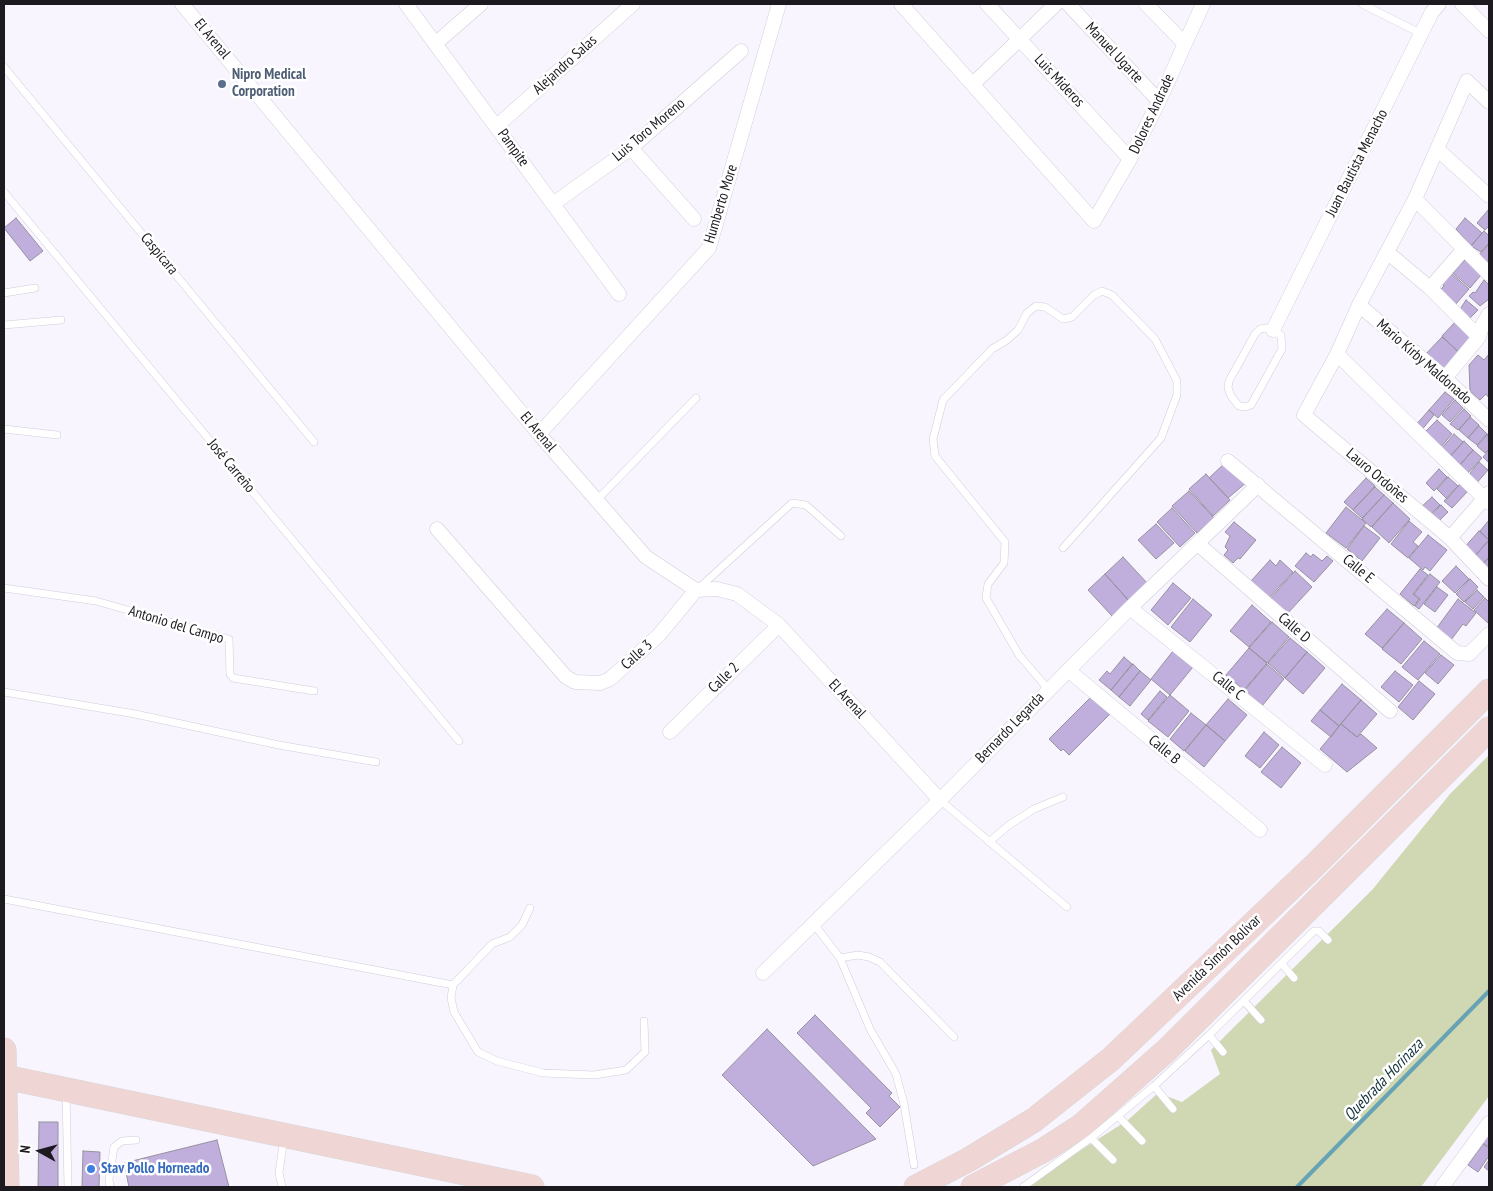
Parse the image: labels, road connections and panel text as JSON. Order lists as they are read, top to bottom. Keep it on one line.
{"streets":{"highway":["Avenida Simón Bolívar"],"street":["El Arenal","Manuel Ugarte","Alejandro Salas","Luis Mideros","Dolores Andrade","Luis Toro Moreno","Pampite","Juan Bautista Menacho","Humberto More","Mario Kirby Maldonado","Lauro Ordoñes","Calle E","Calle D","Calle 3","Calle 2","Calle C","Bernardo Legarda","Calle B"],"lane":["Caspicara","José Carreño","Antonio del Campo"]},"crossings":[["El Arenal","Humberto More"],["El Arenal","Calle 3"],["El Arenal","Calle 2"],["El Arenal","Bernardo Legarda"],["Manuel Ugarte","Dolores Andrade"],["Alejandro Salas","Pampite"],["Luis Mideros","Dolores Andrade"],["Luis Toro Moreno","Pampite"],["Calle E","Bernardo Legarda"],["Calle D","Bernardo Legarda"],["Calle C","Bernardo Legarda"],["Bernardo Legarda","Calle B"]],"water":["Quebrada Horinaza"],"places":["Nipro Medical Corporation","Stav Pollo Horneado"],"north":"left"}
